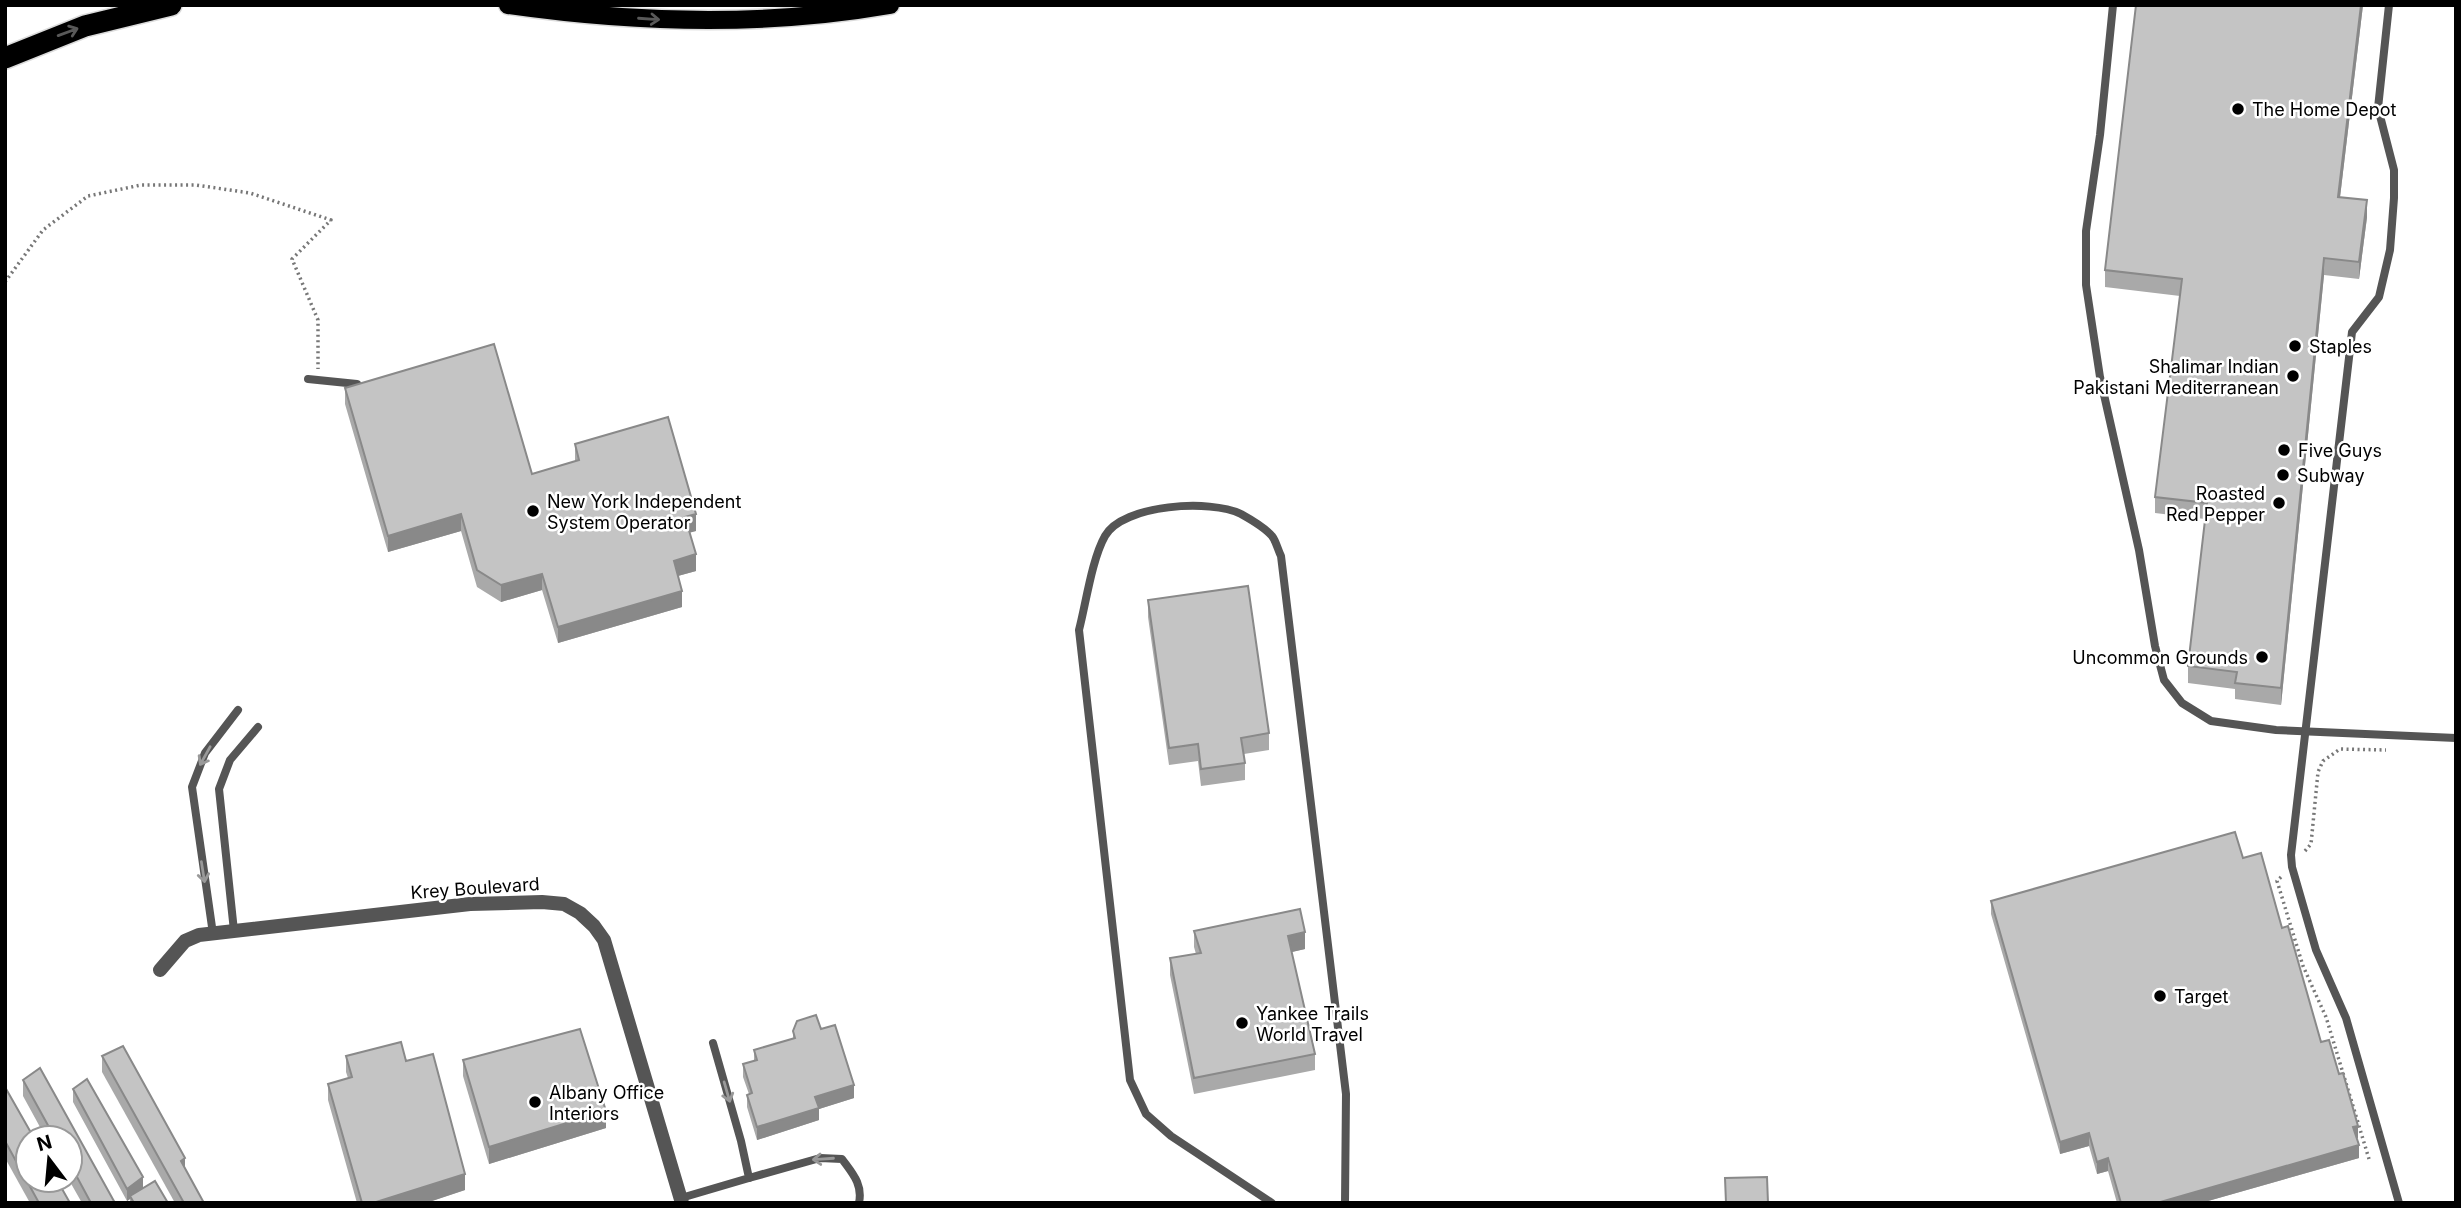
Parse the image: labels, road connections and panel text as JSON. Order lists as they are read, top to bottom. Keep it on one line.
{"streets":{"street":["Krey Boulevard"]},"places":["The Home Depot","Staples","Shalimar Indian Pakistani Mediterranean","Five Guys","Subway","Roasted Red Pepper","New York Independent System Operator","Uncommon Grounds","Target","Yankee Trails World Travel","Albany Office Interiors"],"north":"top"}
